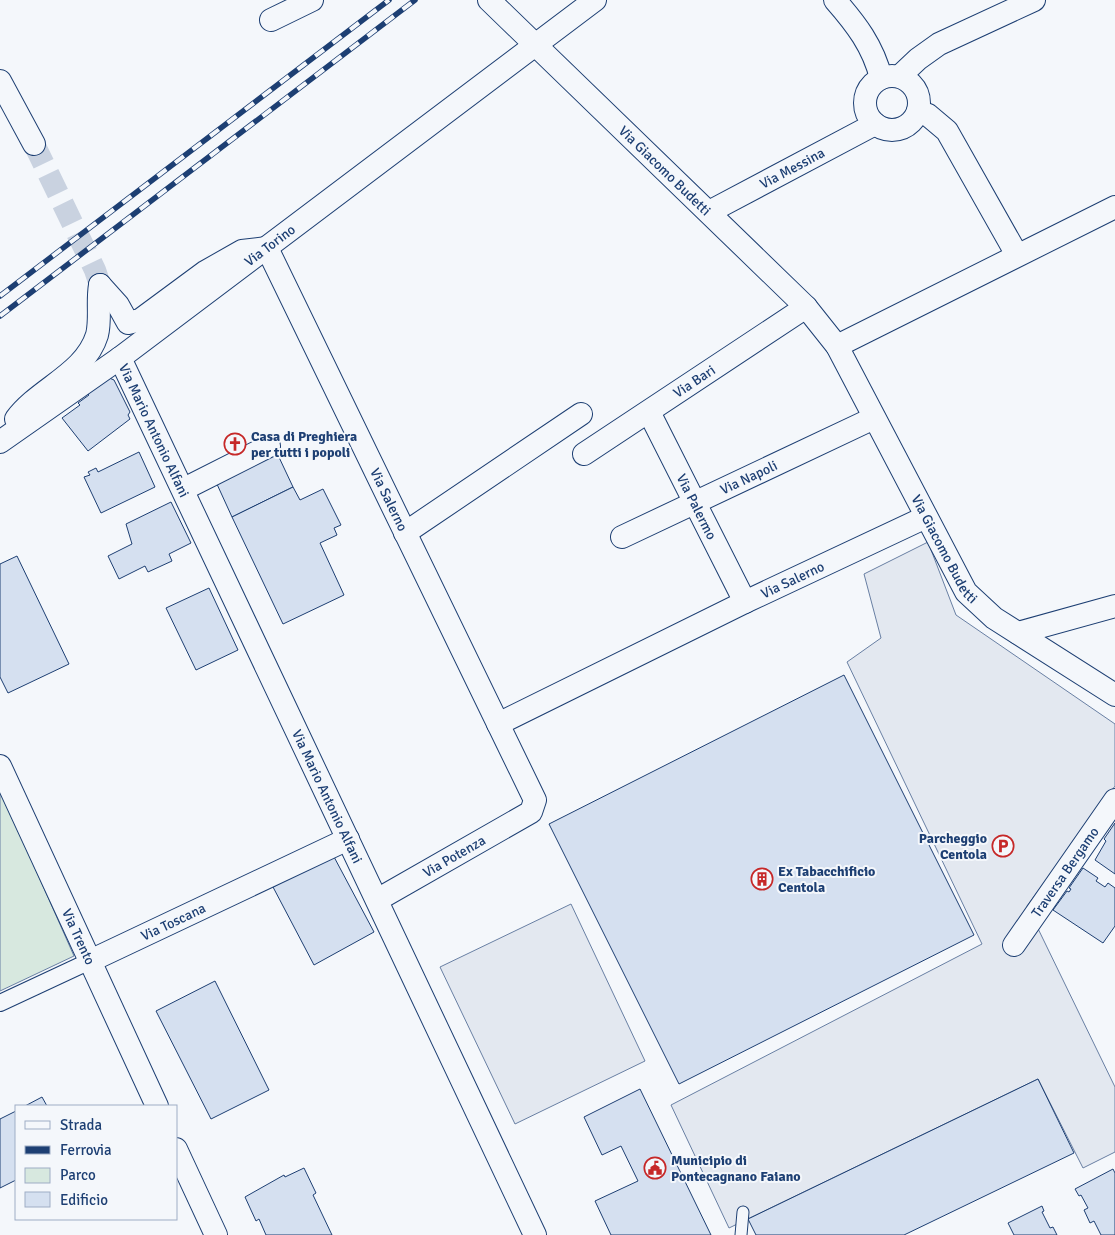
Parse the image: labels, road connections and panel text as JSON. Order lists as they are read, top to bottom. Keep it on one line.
{"streets":{"street":["Via Messina","Via Giacomo Budetti","Via Torino","Via Bari","Via Mario Antonio Alfani","Via Napoli","Via Salerno","Via Palermo","Via Potenza","Traversa Bergamo","Via Toscana","Via Trento"]},"crossings":[["Via Messina","Via Giacomo Budetti"],["Via Giacomo Budetti","Via Torino"],["Via Giacomo Budetti","Via Bari"],["Via Giacomo Budetti","Via Napoli"],["Via Giacomo Budetti","Via Salerno"],["Via Torino","Via Mario Antonio Alfani"],["Via Torino","Via Salerno"],["Via Bari","Via Palermo"],["Via Mario Antonio Alfani","Via Potenza"],["Via Mario Antonio Alfani","Via Toscana"],["Via Napoli","Via Palermo"],["Via Salerno","Via Palermo"],["Via Salerno","Via Potenza"],["Via Toscana","Via Trento"]],"places":{"church":["Casa di Preghiera per tutti i popoli"],"parking":["Parcheggio Centola"],"building":["Ex Tabacchificio Centola"],"public building":["Municipio di Pontecagnano Faiano"]},"legend":["Strada","Ferrovia","Parco","Edificio"]}
